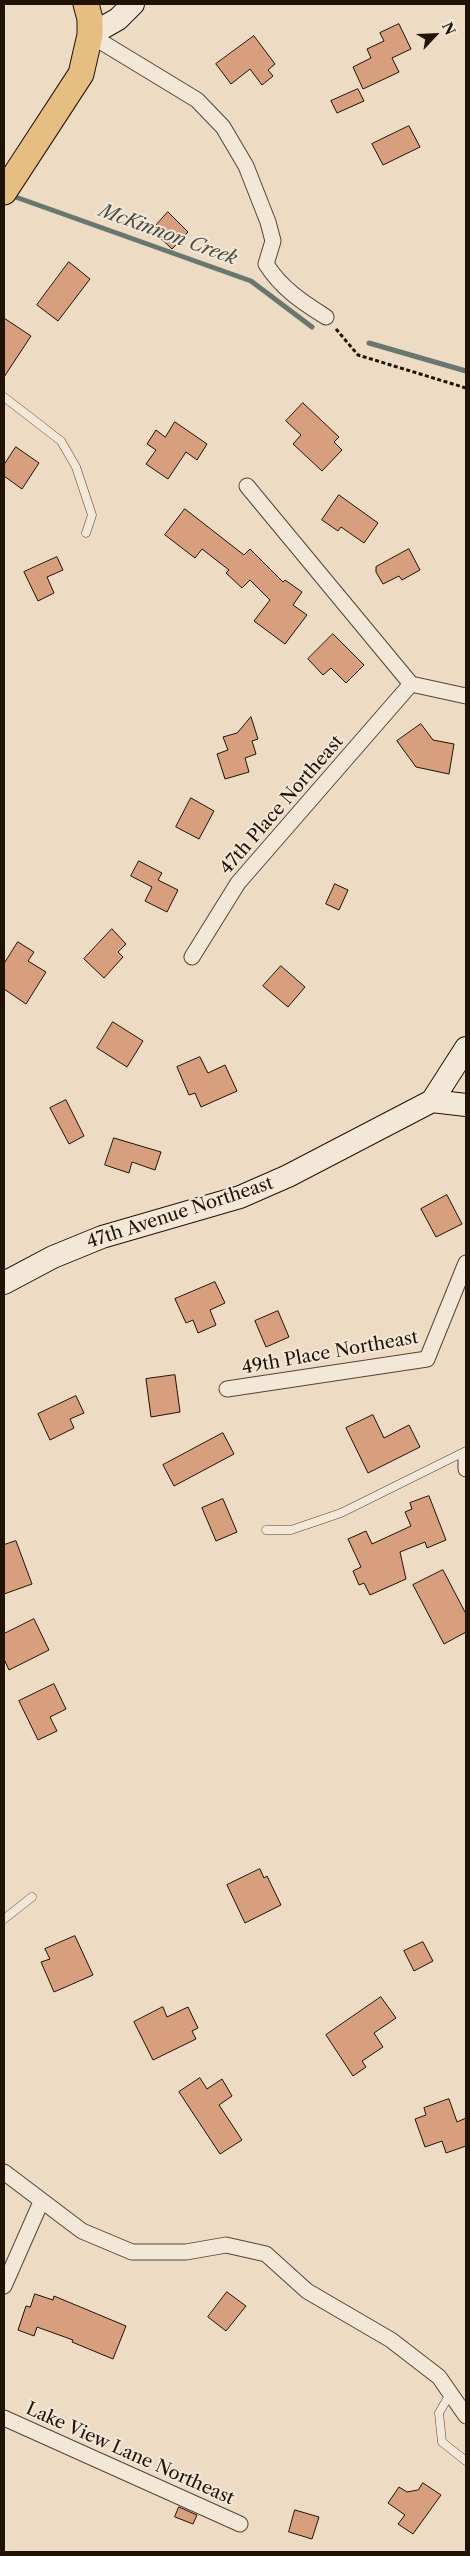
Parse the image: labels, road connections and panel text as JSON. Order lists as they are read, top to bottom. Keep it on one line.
{"streets":{"street":["47th Place Northeast","47th Avenue Northeast","49th Place Northeast","Lake View Lane Northeast"]},"water":["McKinnon Creek"],"north":"top right"}
